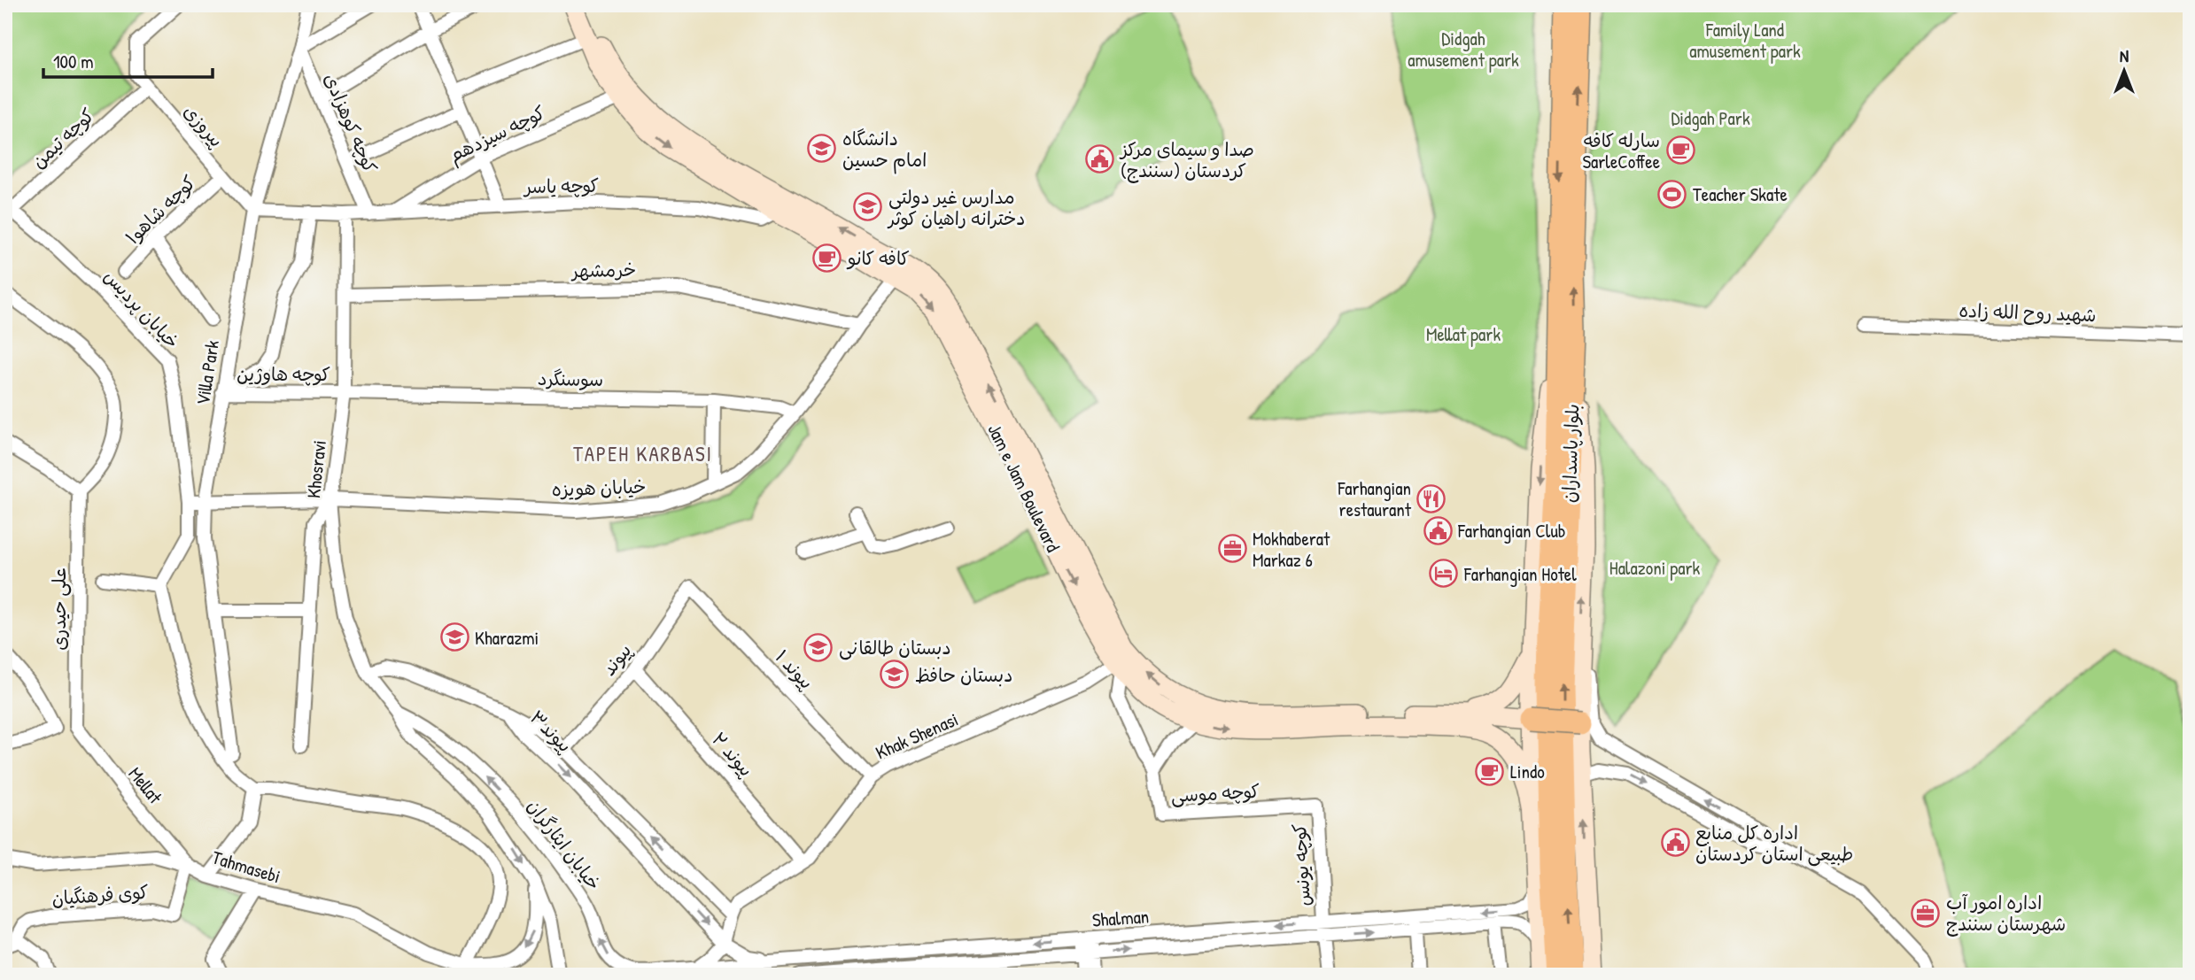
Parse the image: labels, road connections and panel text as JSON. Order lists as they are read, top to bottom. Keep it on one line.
{"streets":{"main road":["بلوار پاسداران","Jam e Jam Boulevard"],"street":["کوچه کوهزادی","پیروزی","کوچه سیزدهم","کوچه تیمن","کوچه یاسر","کوچه شاهو۱","خرمشهر","خیابان پردیس","شهید روح الله زاده","Villa Park","کوچه هاوژین","سوسنگرد","Khosravi","خیابان هویزه","علی حیدری","پیوند","پیوند ۱","پیوند۳","Khak Shenasi","پیوند ۲","Mellat","کوچه موسی","خیابان ایثارگران","کوچه یونس","Tahmasebi","کوی فرهنگیان","Shalman"]},"crossings":[["کوچه کوهزادی","کوچه یاسر"],["کوچه کوهزادی","Villa Park"],["پیروزی","کوچه تیمن"],["پیروزی","کوچه یاسر"],["پیروزی","کوچه شاهو۱"],["پیروزی","Villa Park"],["کوچه سیزدهم","کوچه یاسر"],["کوچه سیزدهم","Jam e Jam Boulevard"],["کوچه تیمن","خیابان پردیس"],["کوچه یاسر","Villa Park"],["کوچه یاسر","Khosravi"],["کوچه یاسر","Jam e Jam Boulevard"],["خرمشهر","Khosravi"],["خرمشهر","خیابان هویزه"],["خیابان پردیس","خیابان هویزه"],["Villa Park","کوچه هاوژین"],["Villa Park","خیابان هویزه"],["کوچه هاوژین","سوسنگرد"],["کوچه هاوژین","Khosravi"],["سوسنگرد","Khosravi"],["سوسنگرد","خیابان هویزه"],["Khosravi","خیابان هویزه"],["Khosravi","خیابان ایثارگران"],["خیابان هویزه","Jam e Jam Boulevard"],["Jam e Jam Boulevard","Khak Shenasi"],["علی حیدری","Mellat"],["پیوند","پیوند ۱"],["پیوند","پیوند۳"],["پیوند","پیوند ۲"],["پیوند ۱","Khak Shenasi"],["پیوند۳","Khak Shenasi"],["پیوند۳","Shalman"],["Khak Shenasi","پیوند ۲"],["Mellat","Tahmasebi"],["Mellat","کوی فرهنگیان"],["کوچه موسی","کوچه یونس"],["خیابان ایثارگران","Shalman"],["کوچه یونس","Shalman"],["Tahmasebi","کوی فرهنگیان"]],"one_way":["خیابان ایثارگران"],"districts":["TAPEH KARBASI"],"parks":["Family Land amusement park","Didgah amusement park","Didgah Park","Mellat park","Halazoni park"],"places":{"school or university":["دانشگاه امام حسین","مدارس غیر دولتی دخترانه راهیان کوثر","Kharazmi","دبستان طالقانی","دبستان حافظ"],"cafe":["سارله کافه SarleCoffee","کافه کانو","Lindo"],"public building":["صدا و سیمای مرکز کردستان (سنندج)","Farhangian Club","اداره کل منابع طبیعی استان کردستان"],"sports":["Teacher Skate"],"restaurant":["Farhangian restaurant"],"office":["Mokhaberat Markaz 6","اداره امور آب شهرستان سنندج"],"hotel":["Farhangian Hotel"]},"scale_bar":"100 m","north":"top"}
